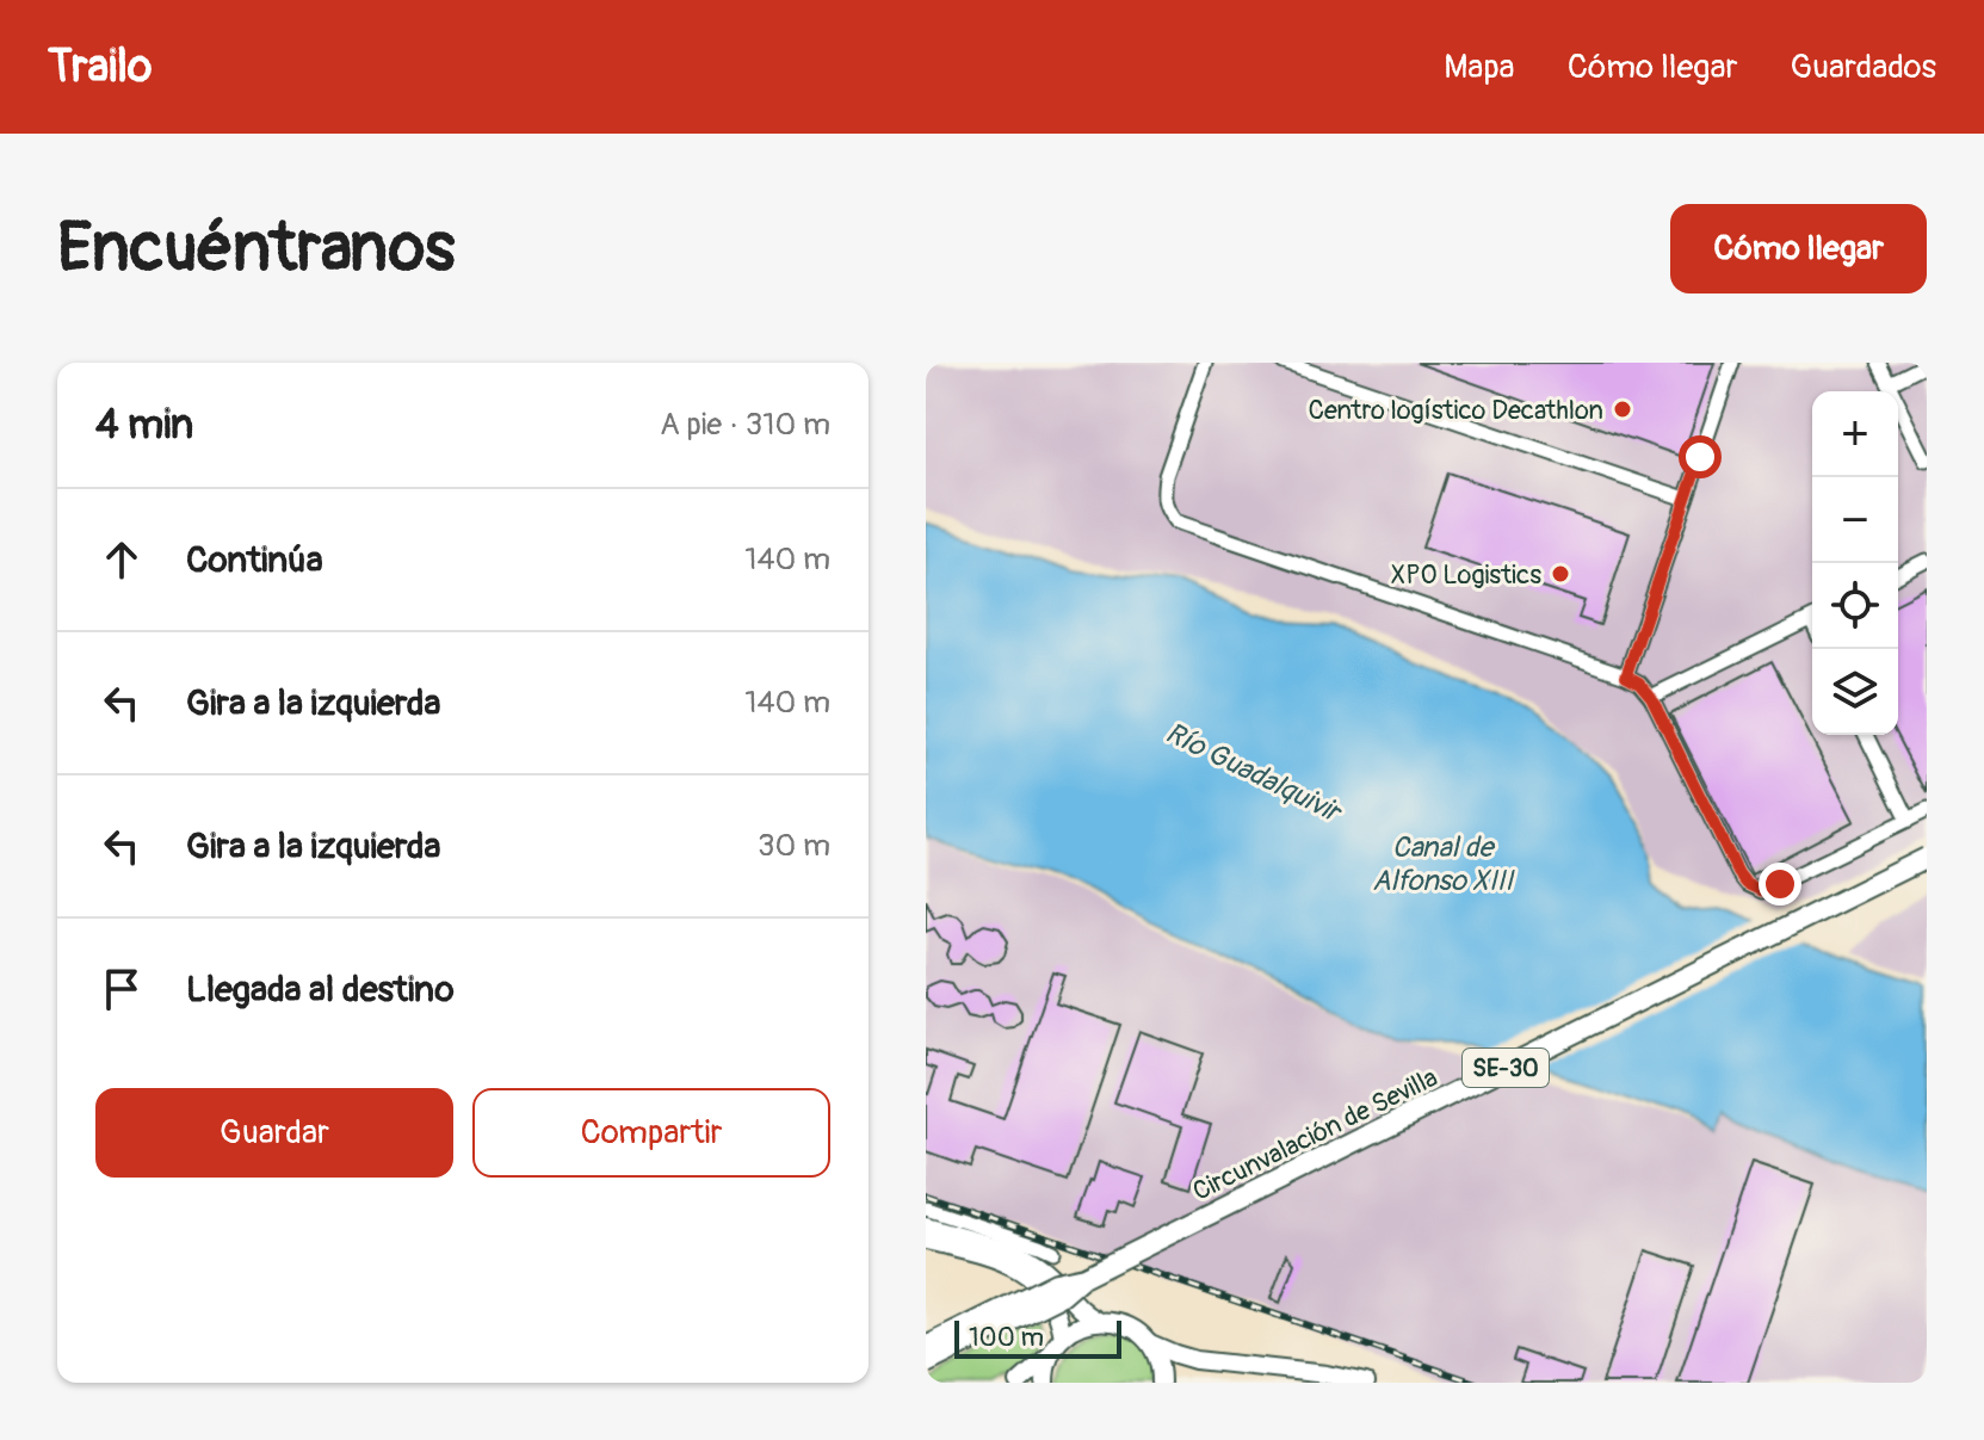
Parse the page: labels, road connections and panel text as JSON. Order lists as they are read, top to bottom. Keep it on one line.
{"streets":{"highway":["SE-30","Circunvalación de Sevilla"]},"water":["Río Guadalquivir","Canal de Alfonso XIII"],"places":["Centro logístico Decathlon","XPO Logistics"],"scale_bar":"100 m","page":{"header":"Trailo","nav":["Mapa","Cómo llegar","Guardados"],"buttons":["Cómo llegar",["Guardar","Compartir"]],"title":"Encuéntranos","heading":["4 min","A pie · 310 m"],"map_buttons":["+","−"],"list":[["Continúa","140 m"],["Gira a la izquierda","140 m"],["Gira a la izquierda","30 m"],"Llegada al destino"],"scale":"100 m"}}
